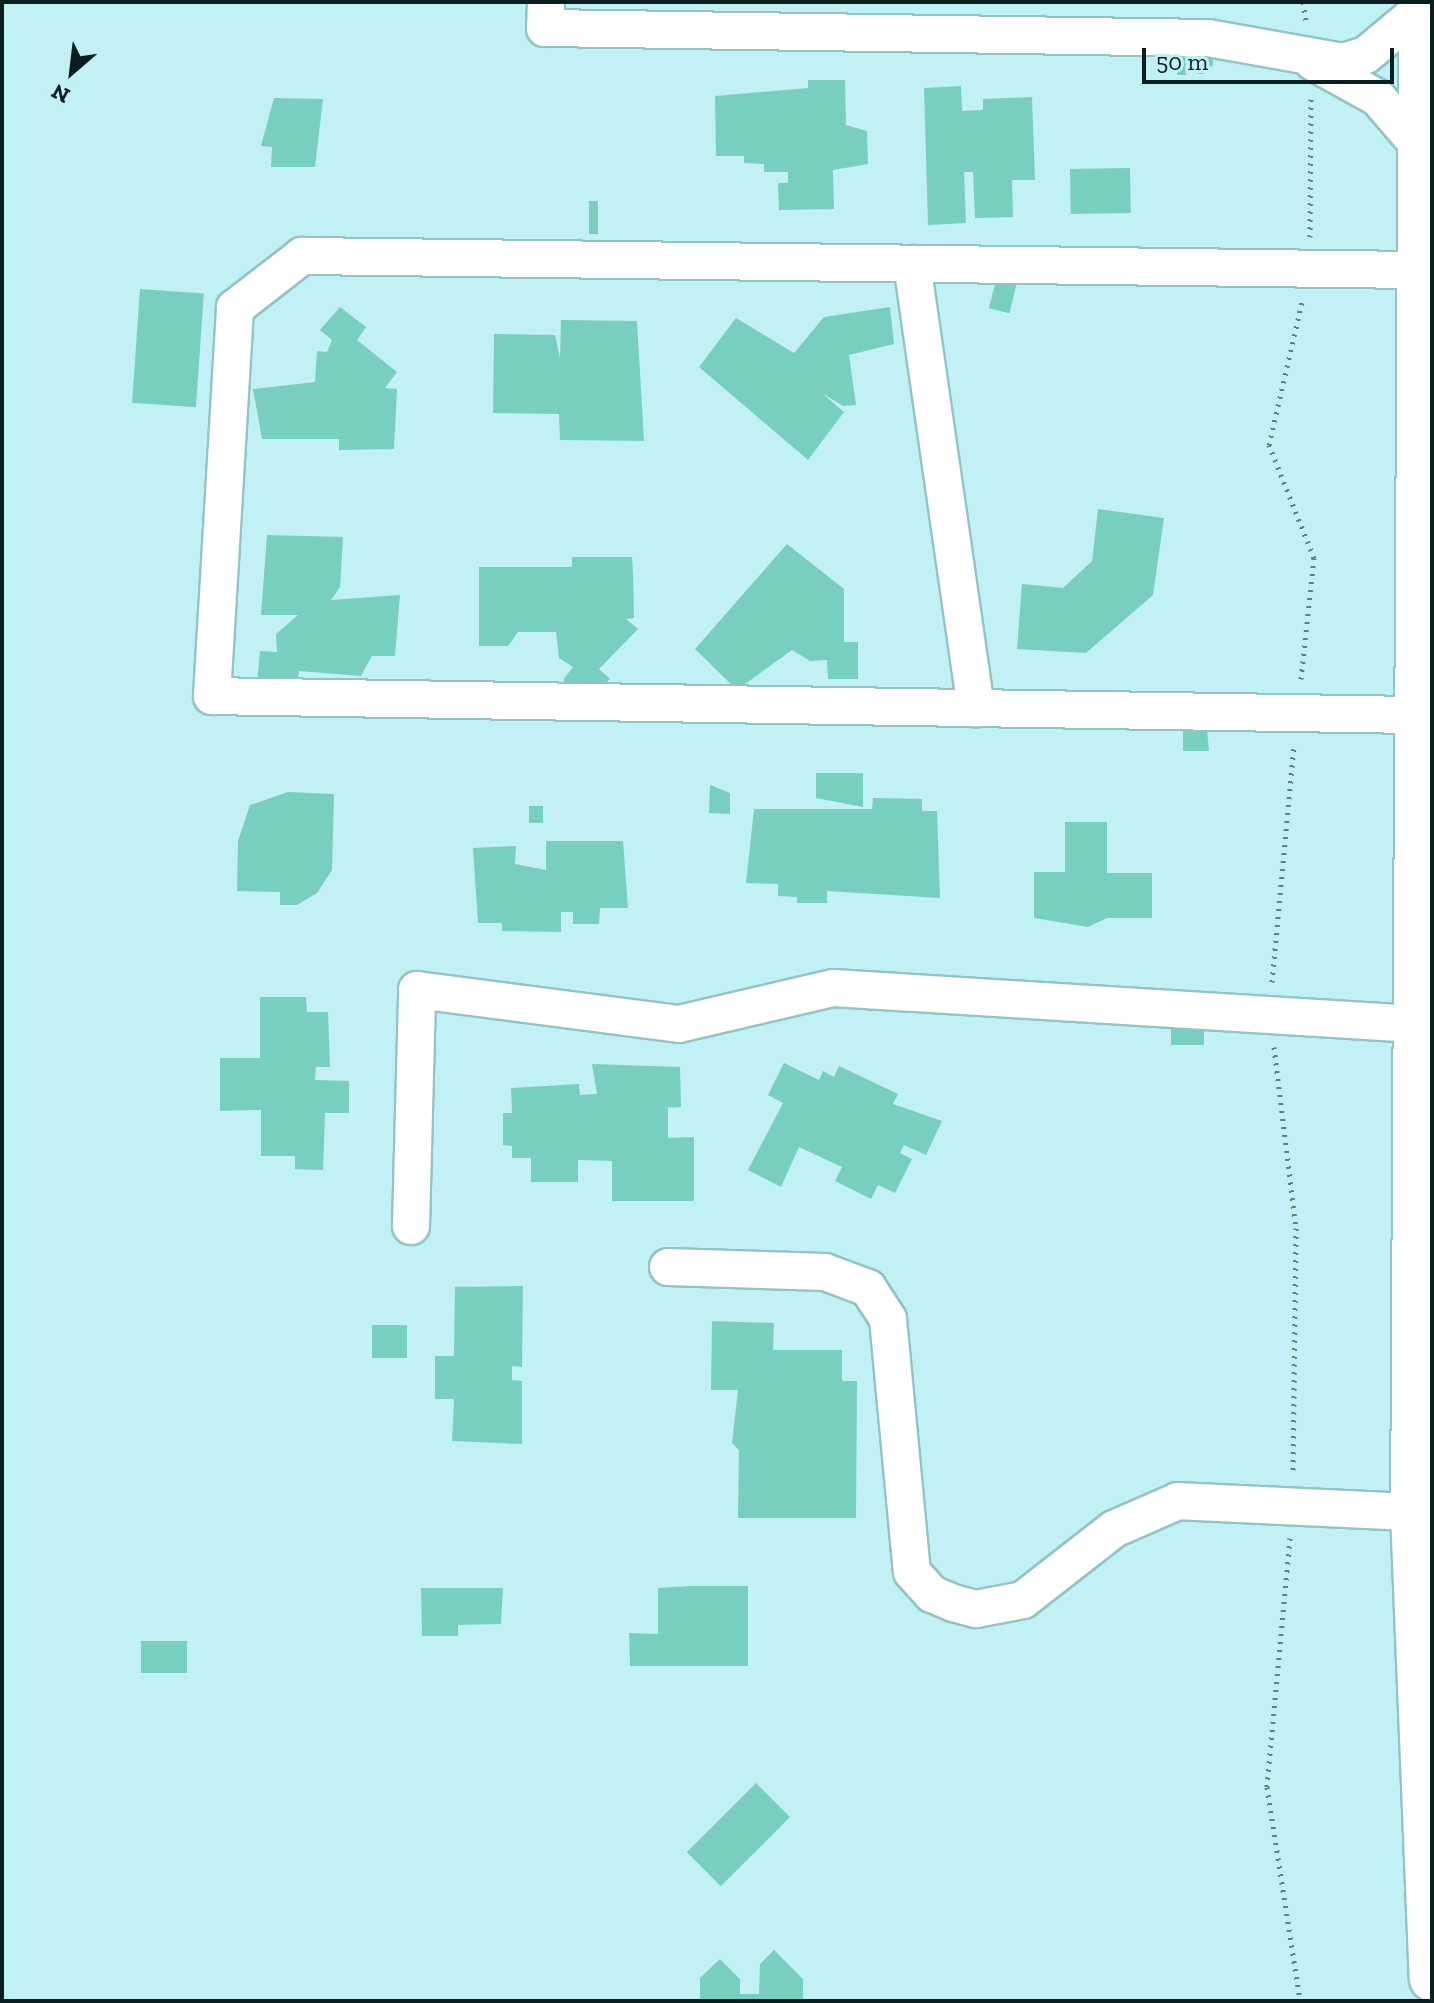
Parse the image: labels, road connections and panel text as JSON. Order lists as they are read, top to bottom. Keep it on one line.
{"scale_bar":"50 m","north":"bottom left"}
